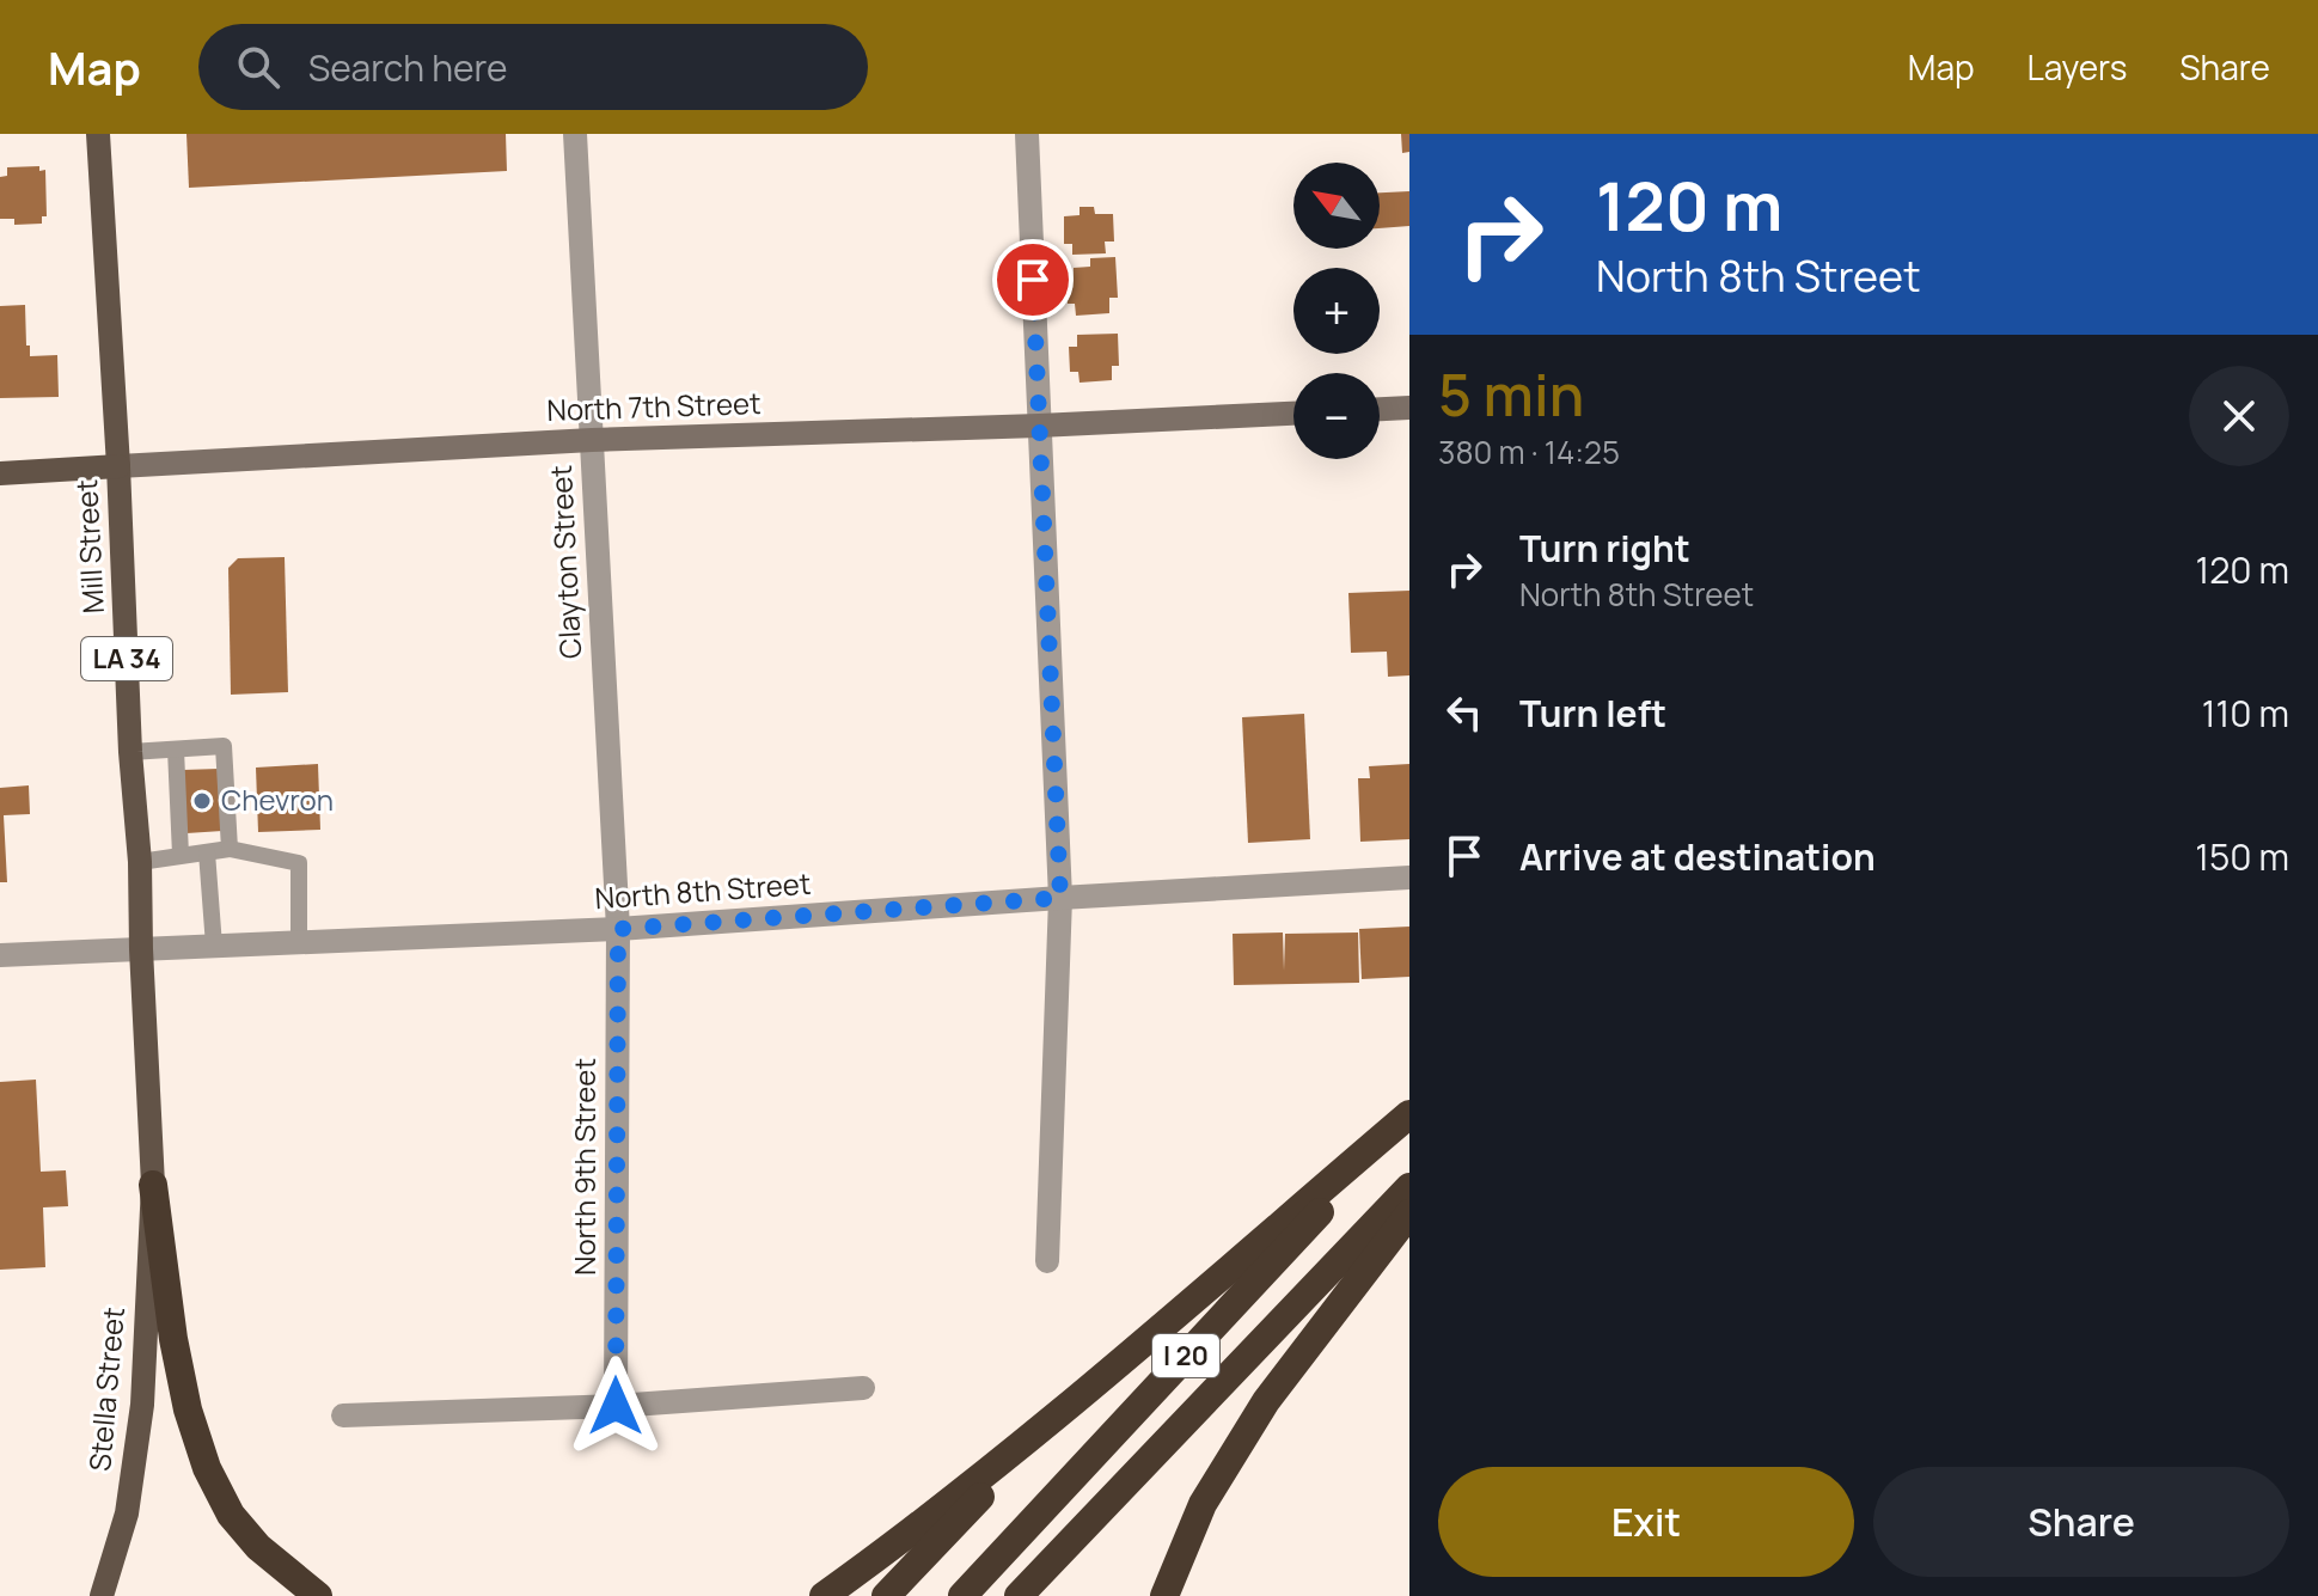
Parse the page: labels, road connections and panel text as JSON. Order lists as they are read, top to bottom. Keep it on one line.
{"streets":{"highway":["I 20"],"main road":["North 7th Street","Mill Street","LA 34","Stella Street"],"street":["Clayton Street","North 8th Street","North 9th Street"]},"crossings":[["North 7th Street","Mill Street"],["North 7th Street","Clayton Street"],["Mill Street","North 8th Street"],["Mill Street","Stella Street"],["Clayton Street","North 8th Street"],["Clayton Street","North 9th Street"],["North 8th Street","North 9th Street"]],"places":["Chevron"],"north":"top left","page":{"header":"Map","search":"Search here","nav":["Map","Layers","Share"],"turn":["120 m","North 8th Street"],"map_buttons":["+","−"],"heading":["5 min","380 m · 14:25"],"list":[{"name":"Turn right","note":"North 8th Street","value":"120 m"},{"name":"Turn left","value":"110 m"},{"name":"Arrive at destination","value":"150 m"}],"buttons":["Exit","Share"]}}
